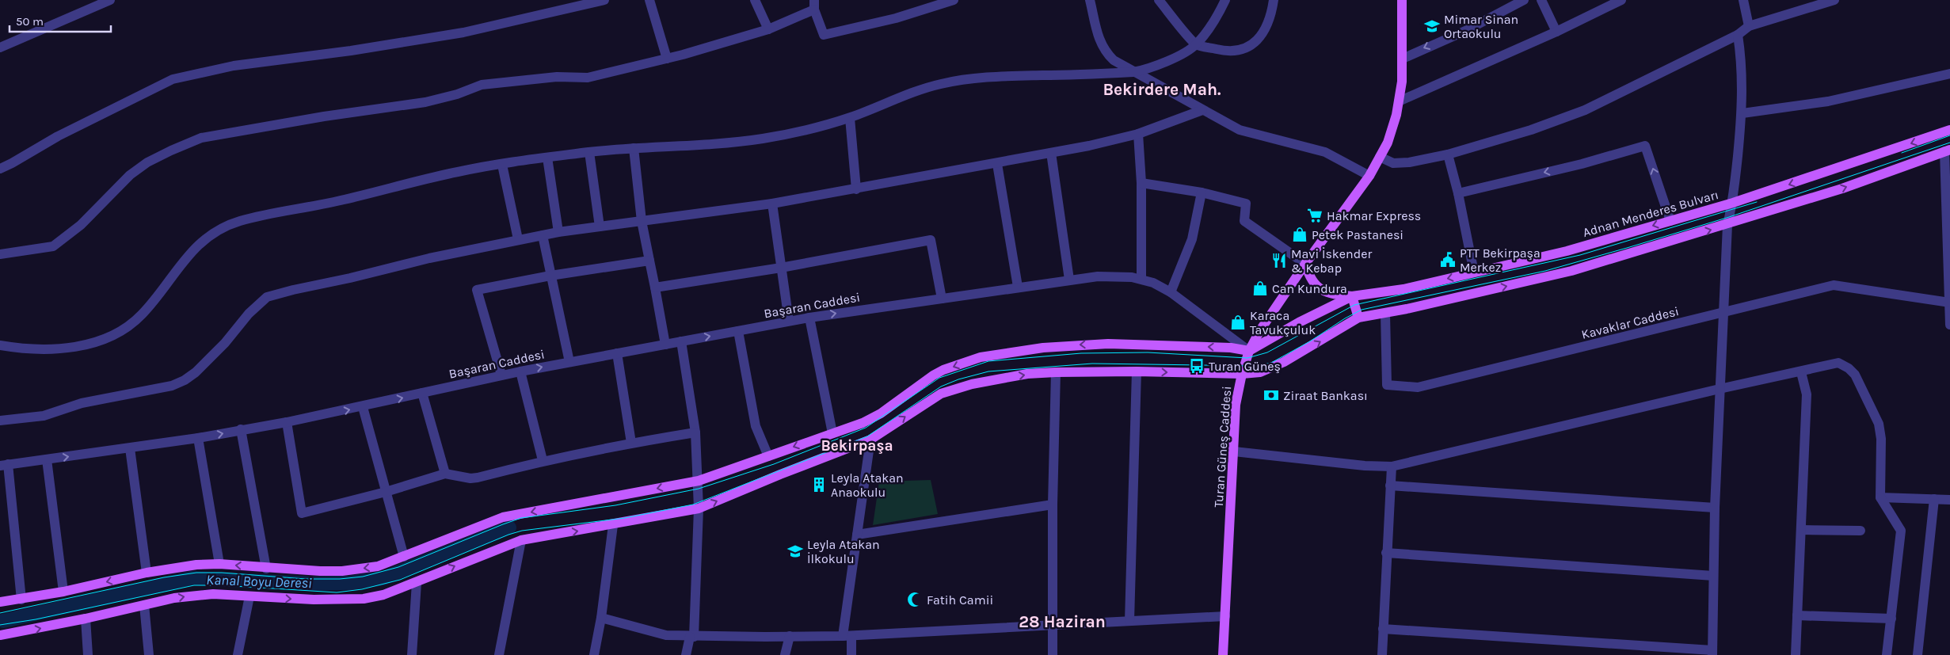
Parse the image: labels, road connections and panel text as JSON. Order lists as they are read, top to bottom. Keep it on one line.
{"streets":{"main road":["Adnan Menderes Bulvarı","Turan Güneş Caddesi"],"street":["Başaran Caddesi","Kavaklar Caddesi"]},"crossings":[["Adnan Menderes Bulvarı","Başaran Caddesi"],["Adnan Menderes Bulvarı","Turan Güneş Caddesi"],["Başaran Caddesi","Turan Güneş Caddesi"]],"districts":["Bekirdere Mah.","Bekirpaşa","28 Haziran"],"water":["Kanal Boyu Deresi"],"places":{"school or university":["Mimar Sinan Ortaokulu","Leyla Atakan İlkokulu"],"supermarket":["Hakmar Express"],"shop":["Petek Pastanesi","Can Kundura","Karaca Tavukçuluk"],"public building":["PTT Bekirpaşa Merkez"],"restaurant":["Mavi İskender & Kebap"],"bus stop":["Turan Güneş"],"bank":["Ziraat Bankası"],"building":["Leyla Atakan Anaokulu"],"mosque":["Fatih Camii"]},"scale_bar":"50 m"}
